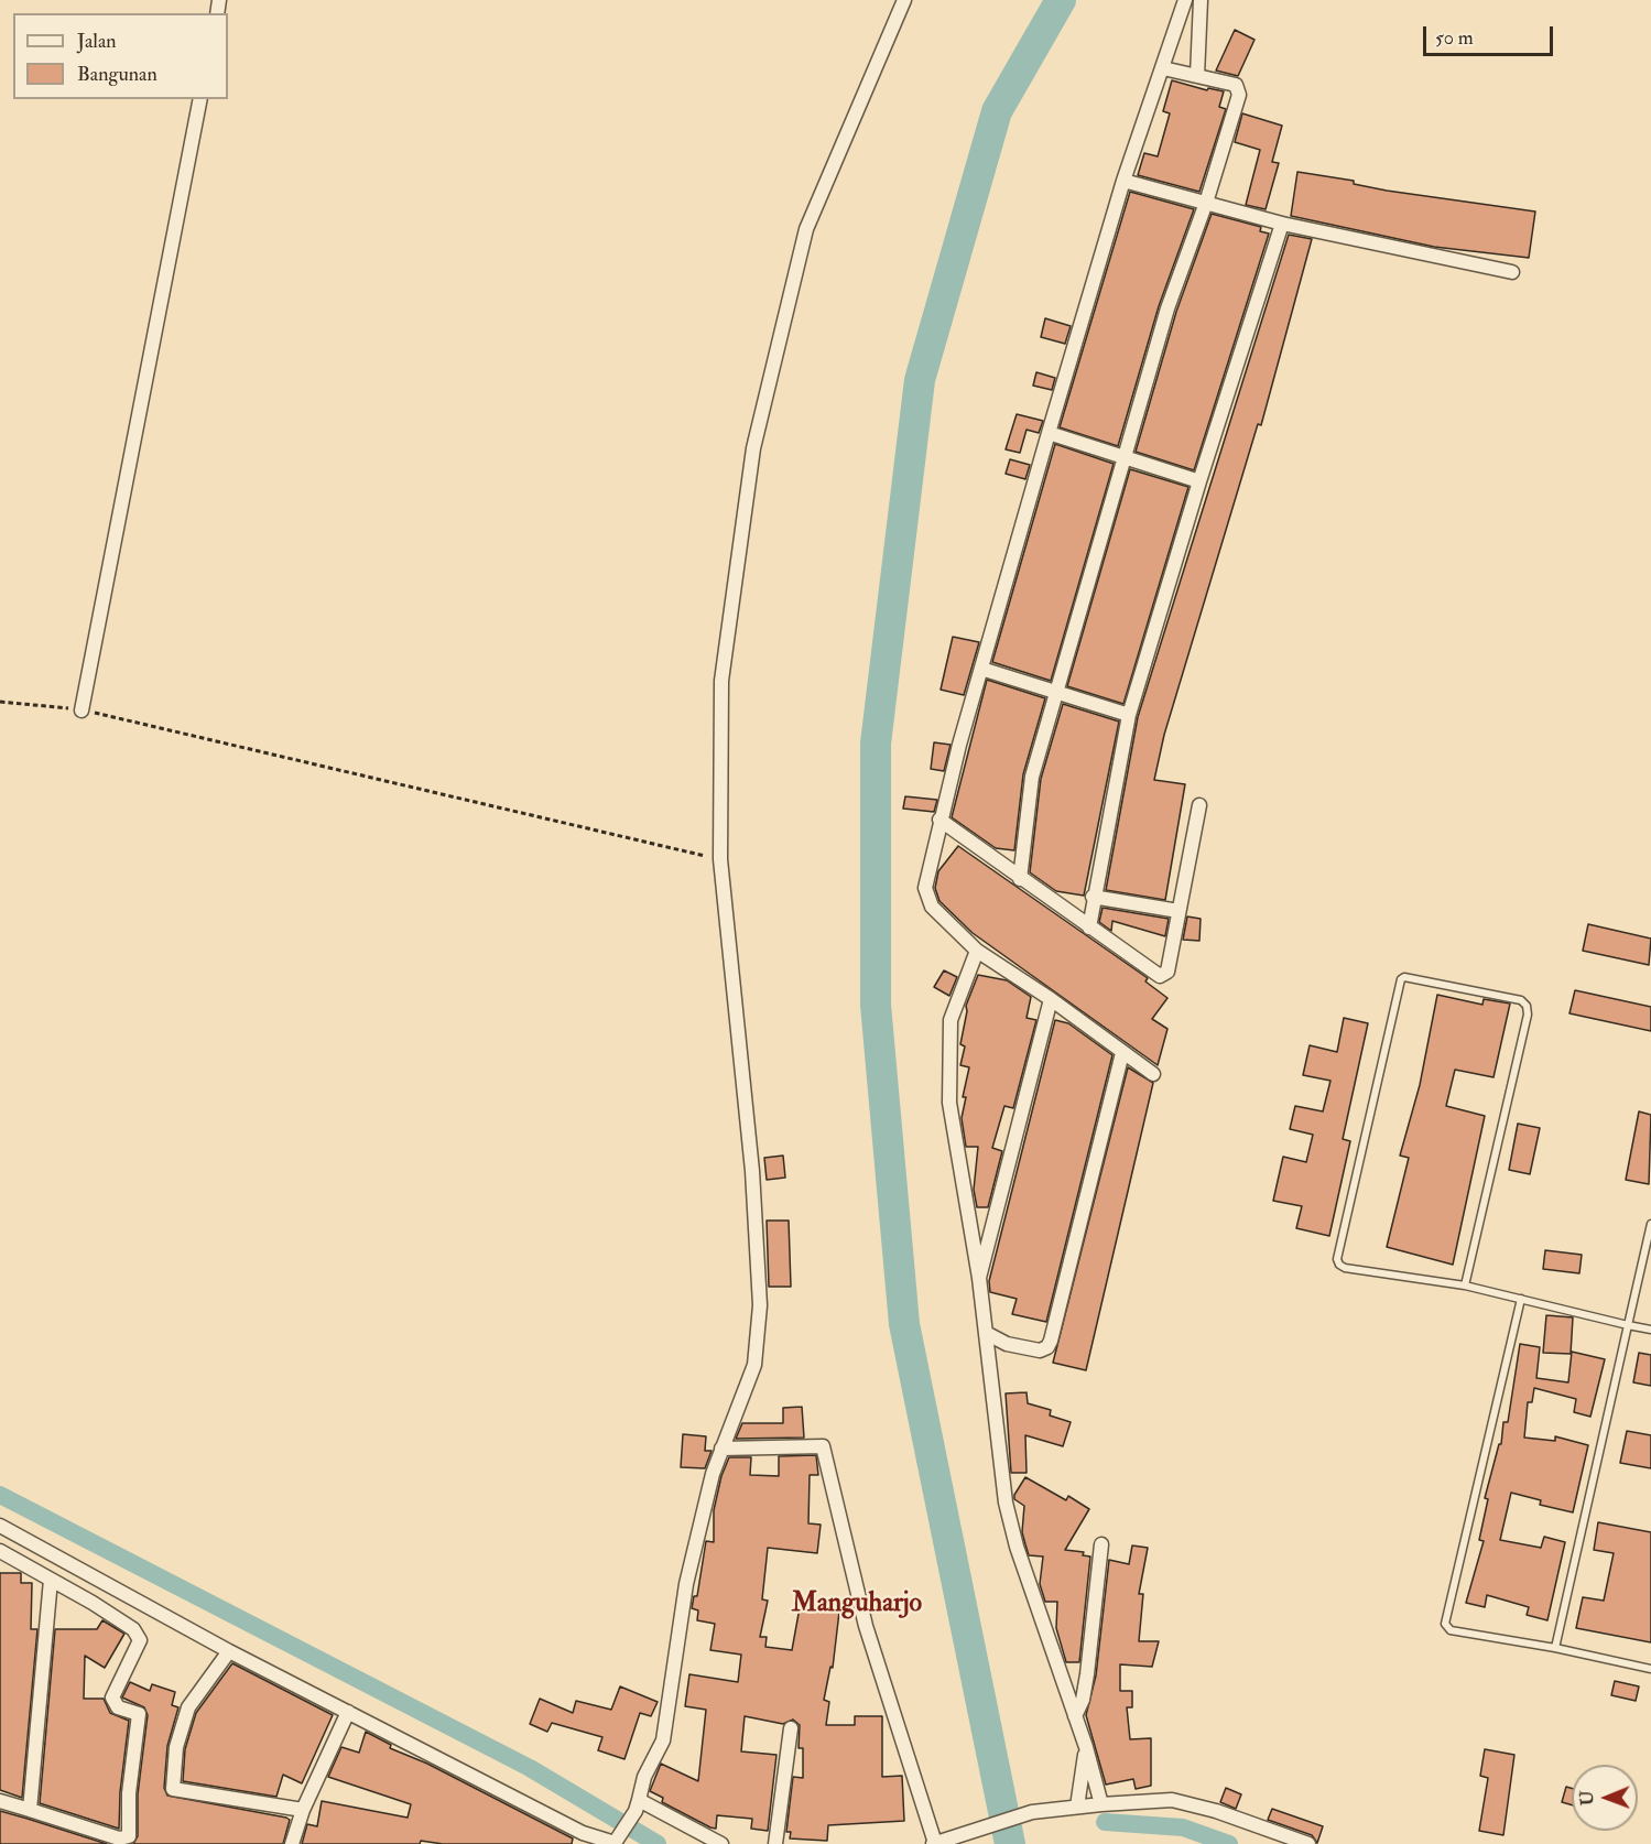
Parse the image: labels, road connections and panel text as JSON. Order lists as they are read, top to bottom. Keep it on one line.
{"districts":["Manguharjo"],"legend":["Jalan","Bangunan"],"scale_bar":"50 m","north":"left"}
